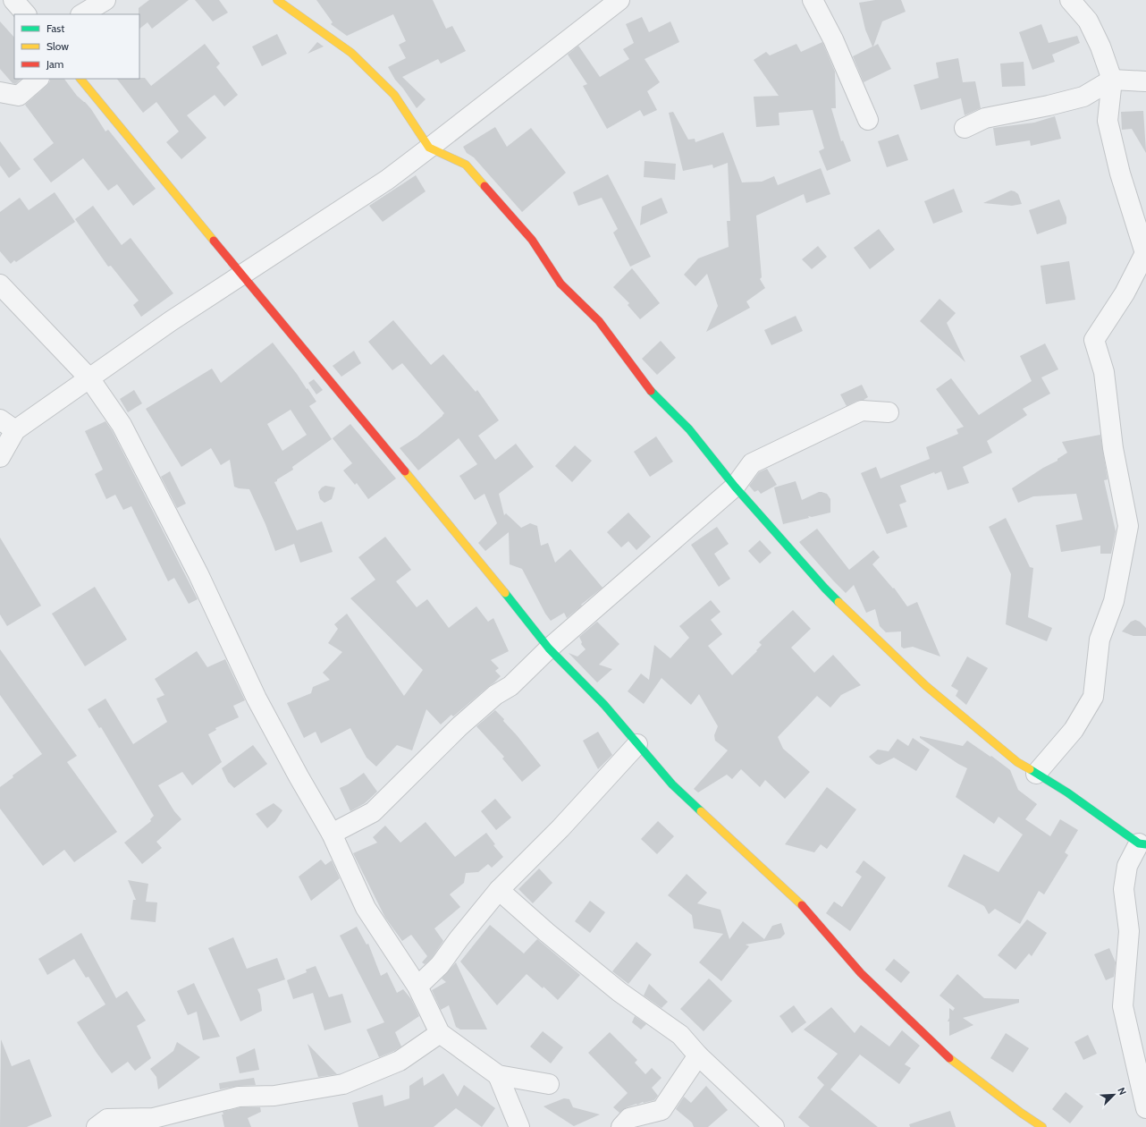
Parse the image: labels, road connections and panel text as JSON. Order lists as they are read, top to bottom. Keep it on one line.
{"legend":["Fast","Slow","Jam"],"north":"top right"}
